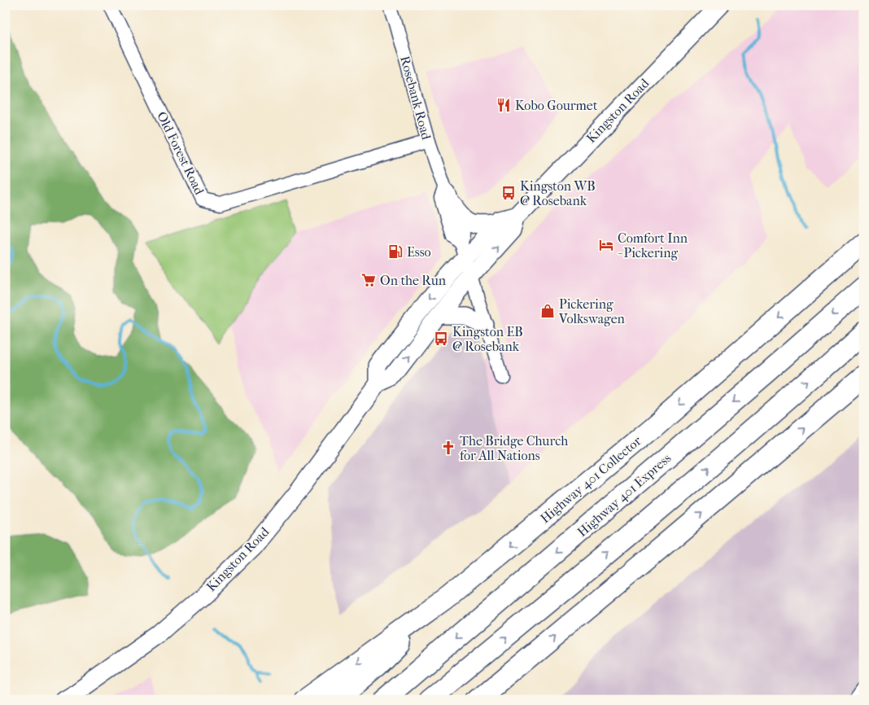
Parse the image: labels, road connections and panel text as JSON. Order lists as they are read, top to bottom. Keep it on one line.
{"streets":{"highway":["Highway 401 Collector","Highway 401 Express"],"main road":["Kingston Road"],"street":["Rosebank Road","Old Forest Road"]},"crossings":[["Rosebank Road","Kingston Road"],["Rosebank Road","Old Forest Road"]],"places":{"restaurant":["Kobo Gourmet"],"bus stop":["Kingston WB @ Rosebank","Kingston EB @ Rosebank"],"hotel":["Comfort Inn - Pickering"],"fuel station":["Esso"],"supermarket":["On the Run"],"shop":["Pickering Volkswagen"],"church":["The Bridge Church for All Nations"]}}
